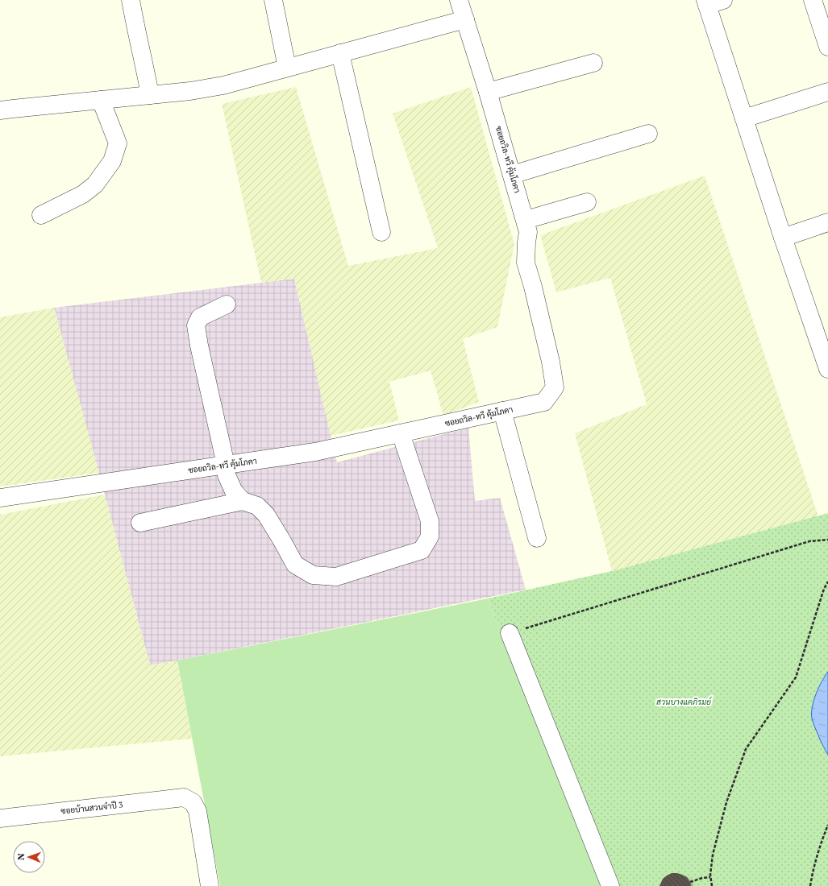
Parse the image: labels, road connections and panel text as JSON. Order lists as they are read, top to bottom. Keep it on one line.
{"streets":{"street":["ซอยถวิล-ทวี คุ้มโภคา","ซอยบ้านสวนจำปี 3"]},"parks":["สวนบางแคภิรมย์"],"north":"left"}
